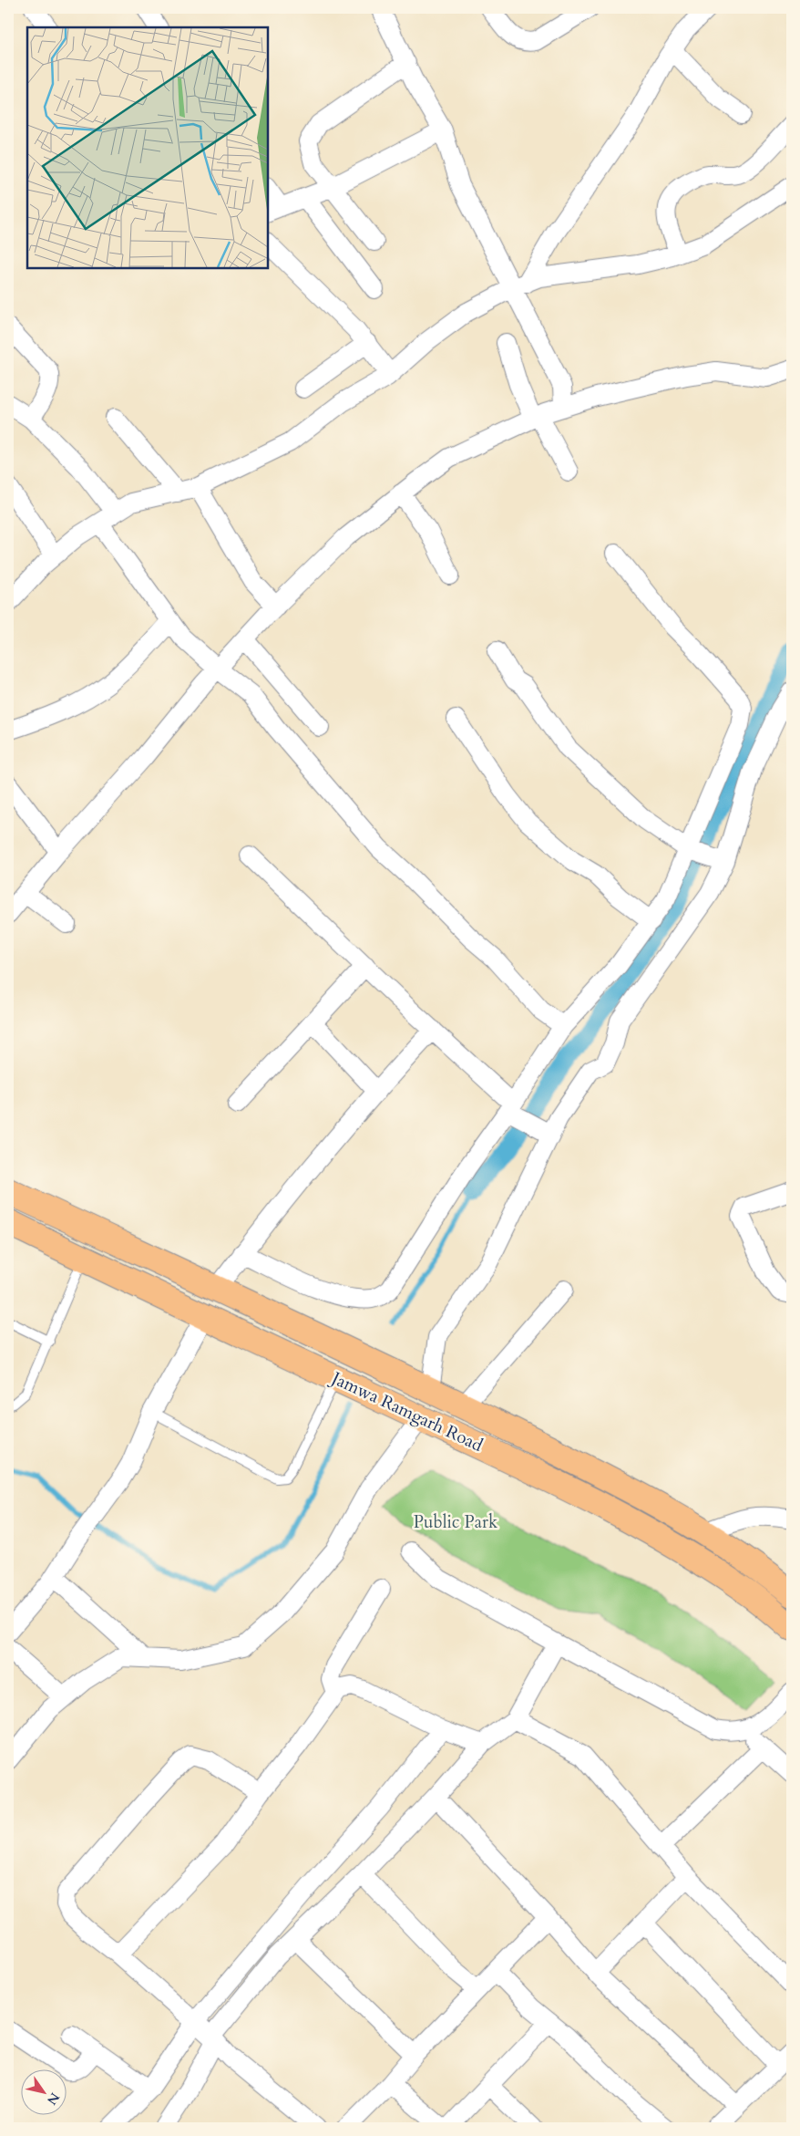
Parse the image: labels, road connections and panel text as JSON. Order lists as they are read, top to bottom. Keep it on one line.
{"streets":{"highway":["Jamwa Ramgarh Road"]},"parks":["Public Park"],"north":"bottom right"}
